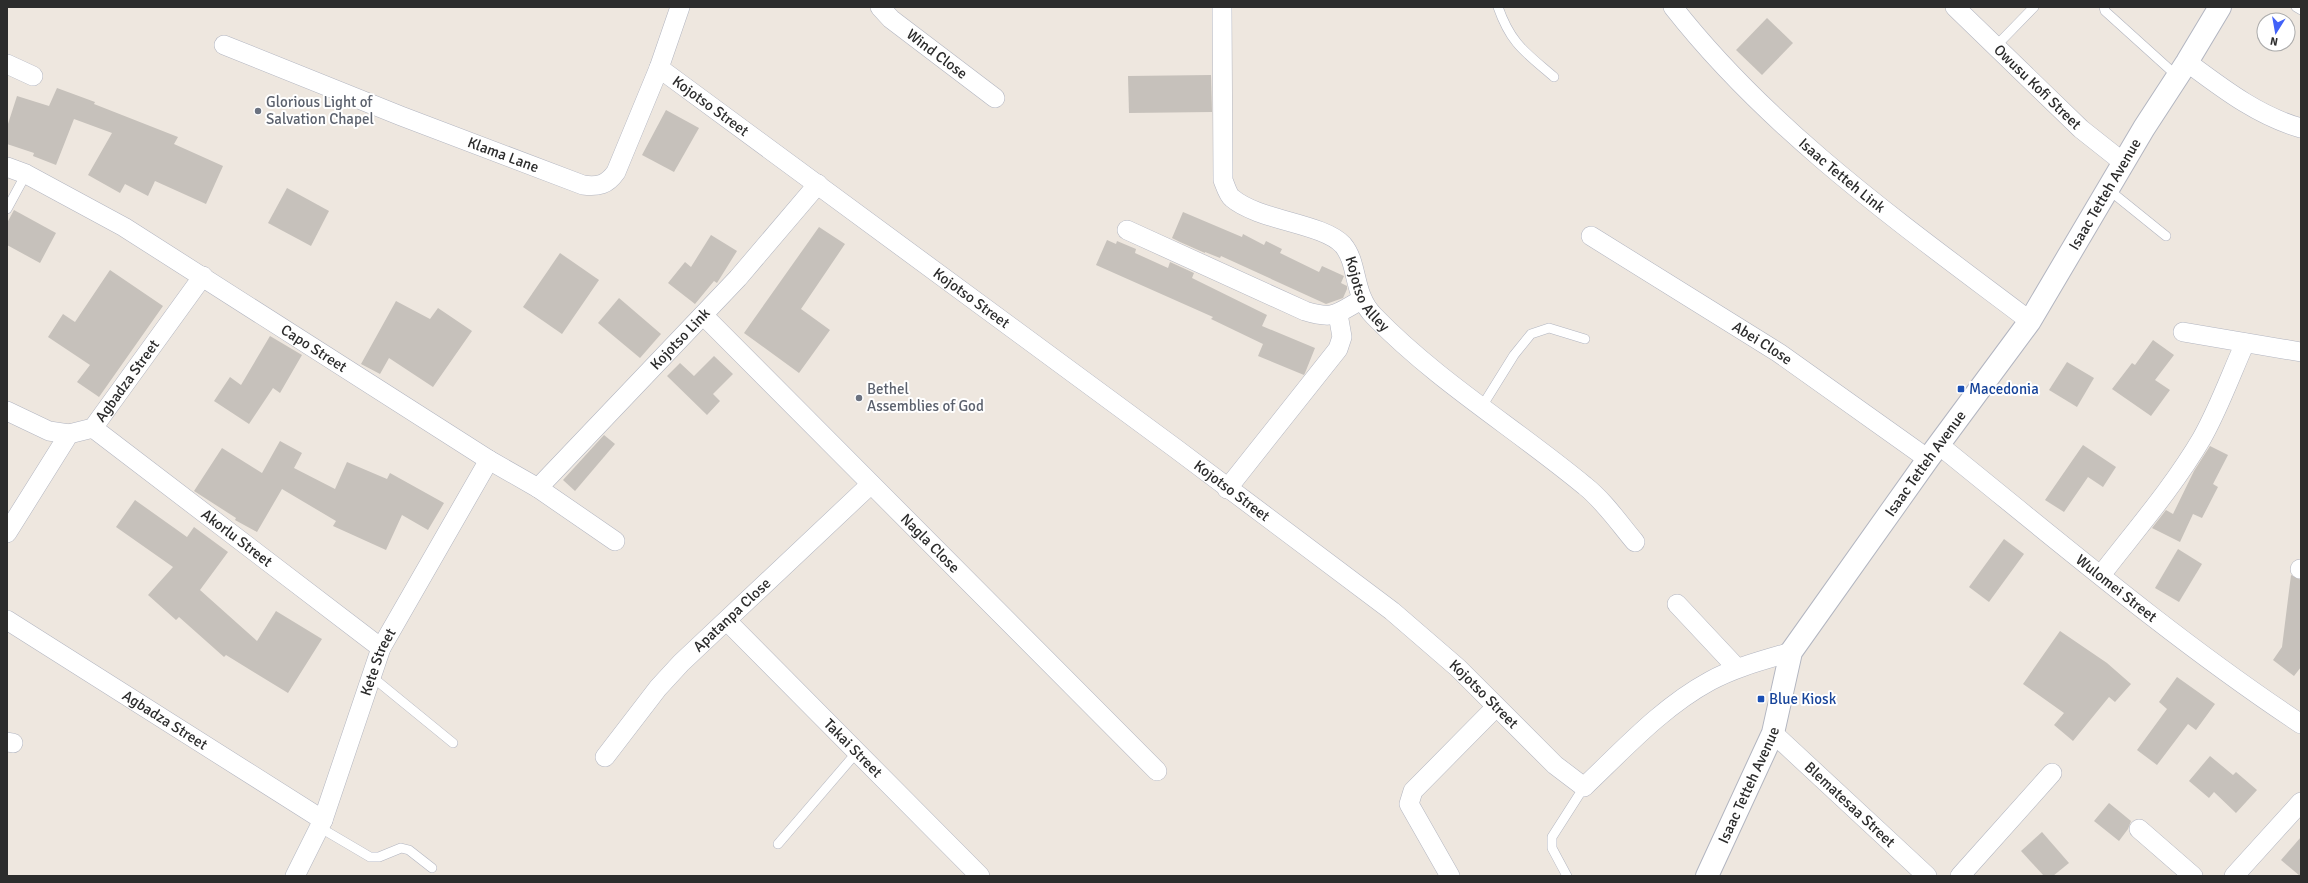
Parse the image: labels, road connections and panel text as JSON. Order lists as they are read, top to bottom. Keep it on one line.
{"streets":{"street":["Wind Close","Owusu Kofi Street","Kojotso Street","Klama Lane","Isaac Tetteh Link","Isaac Tetteh Avenue","Kojotso Alley","Kojotso Link","Abei Close","Capo Street","Agbadza Street","Akorlu Street","Nagla Close","Wulomei Street","Apatanpa Close","Kete Street","Takai Street","Blematesaa Street"]},"crossings":[["Owusu Kofi Street","Isaac Tetteh Avenue"],["Kojotso Street","Klama Lane"],["Kojotso Street","Kojotso Link"],["Isaac Tetteh Link","Isaac Tetteh Avenue"],["Isaac Tetteh Avenue","Abei Close"],["Isaac Tetteh Avenue","Wulomei Street"],["Isaac Tetteh Avenue","Blematesaa Street"],["Kojotso Link","Capo Street"],["Kojotso Link","Nagla Close"],["Abei Close","Wulomei Street"],["Capo Street","Agbadza Street"],["Capo Street","Kete Street"],["Agbadza Street","Akorlu Street"],["Agbadza Street","Kete Street"],["Akorlu Street","Kete Street"],["Nagla Close","Apatanpa Close"],["Apatanpa Close","Takai Street"]],"places":{"other":["Glorious Light of Salvation Chapel","Bethel Assemblies of God"],"transit":["Macedonia","Blue Kiosk"]},"north":"bottom"}
